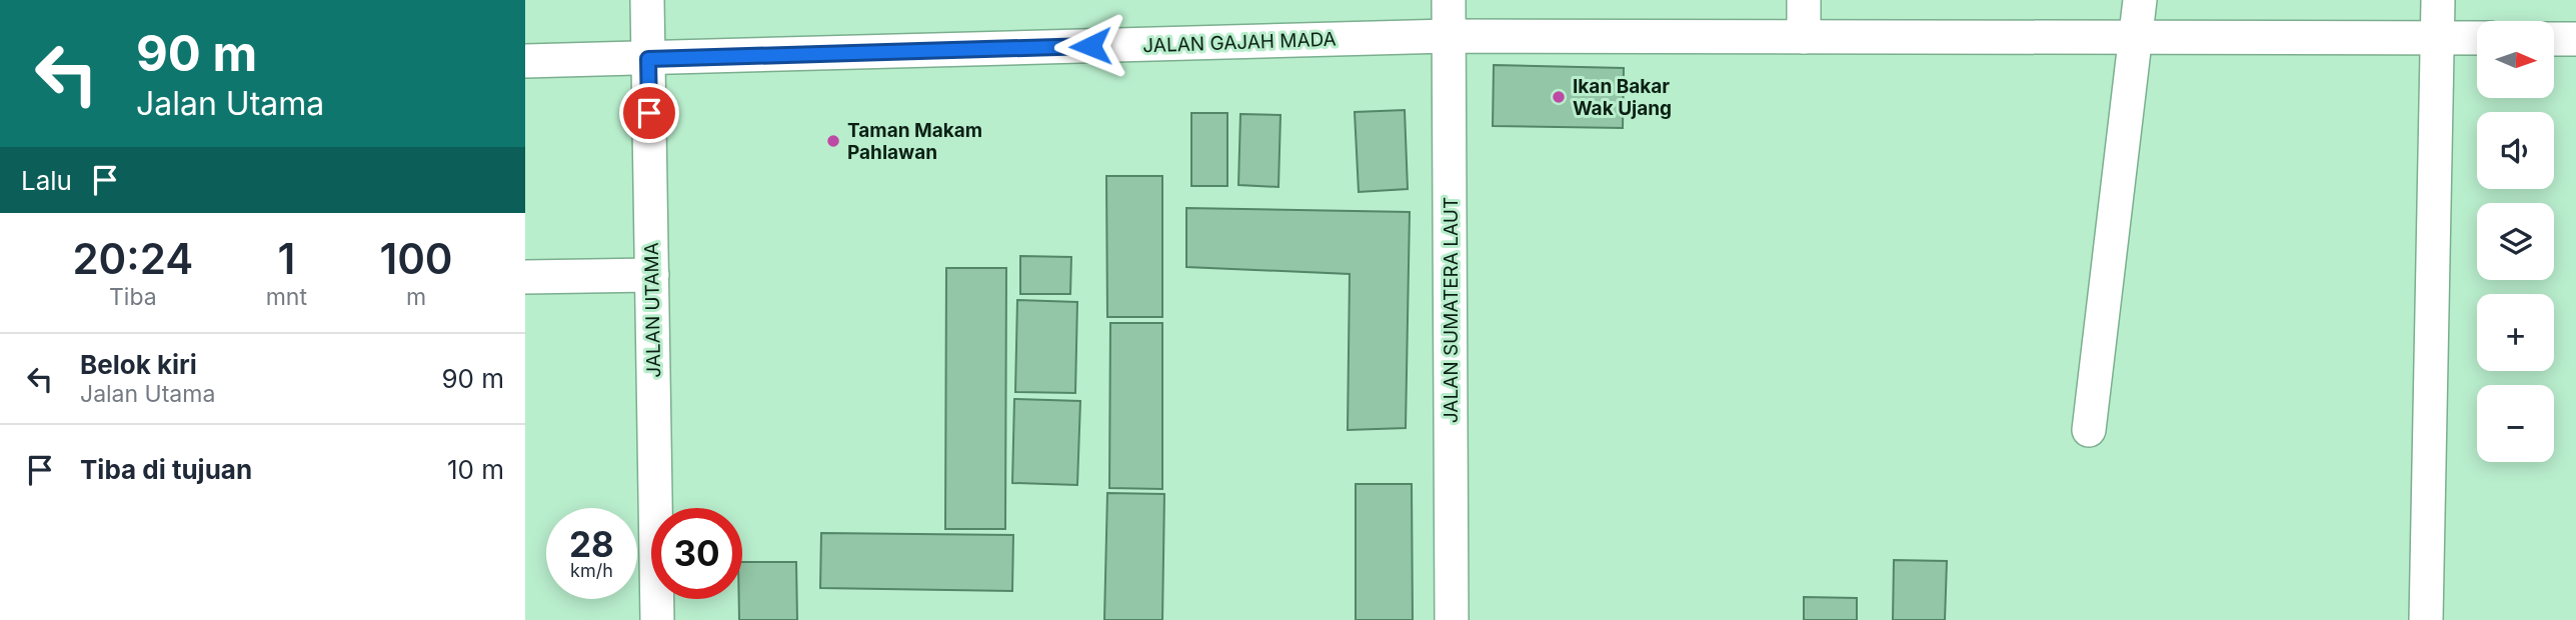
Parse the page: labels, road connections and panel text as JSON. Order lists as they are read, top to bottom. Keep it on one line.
{"streets":{"street":["JALAN GAJAH MADA","JALAN UTAMA","JALAN SUMATERA LAUT"]},"crossings":[["JALAN GAJAH MADA","JALAN UTAMA"],["JALAN GAJAH MADA","JALAN SUMATERA LAUT"]],"places":["Ikan Bakar Wak Ujang","Taman Makam Pahlawan"],"north":"right","page":{"turn":["90 m","Jalan Utama"],"map_buttons":["+","−"],"then":"Lalu","eta":["20:24","Tiba","1","mnt","100","m"],"list":[{"name":"Belok kiri","note":"Jalan Utama","value":"90 m"},{"name":"Tiba di tujuan","value":"10 m"}],"speed":"28 km/h","limit":"30"}}
